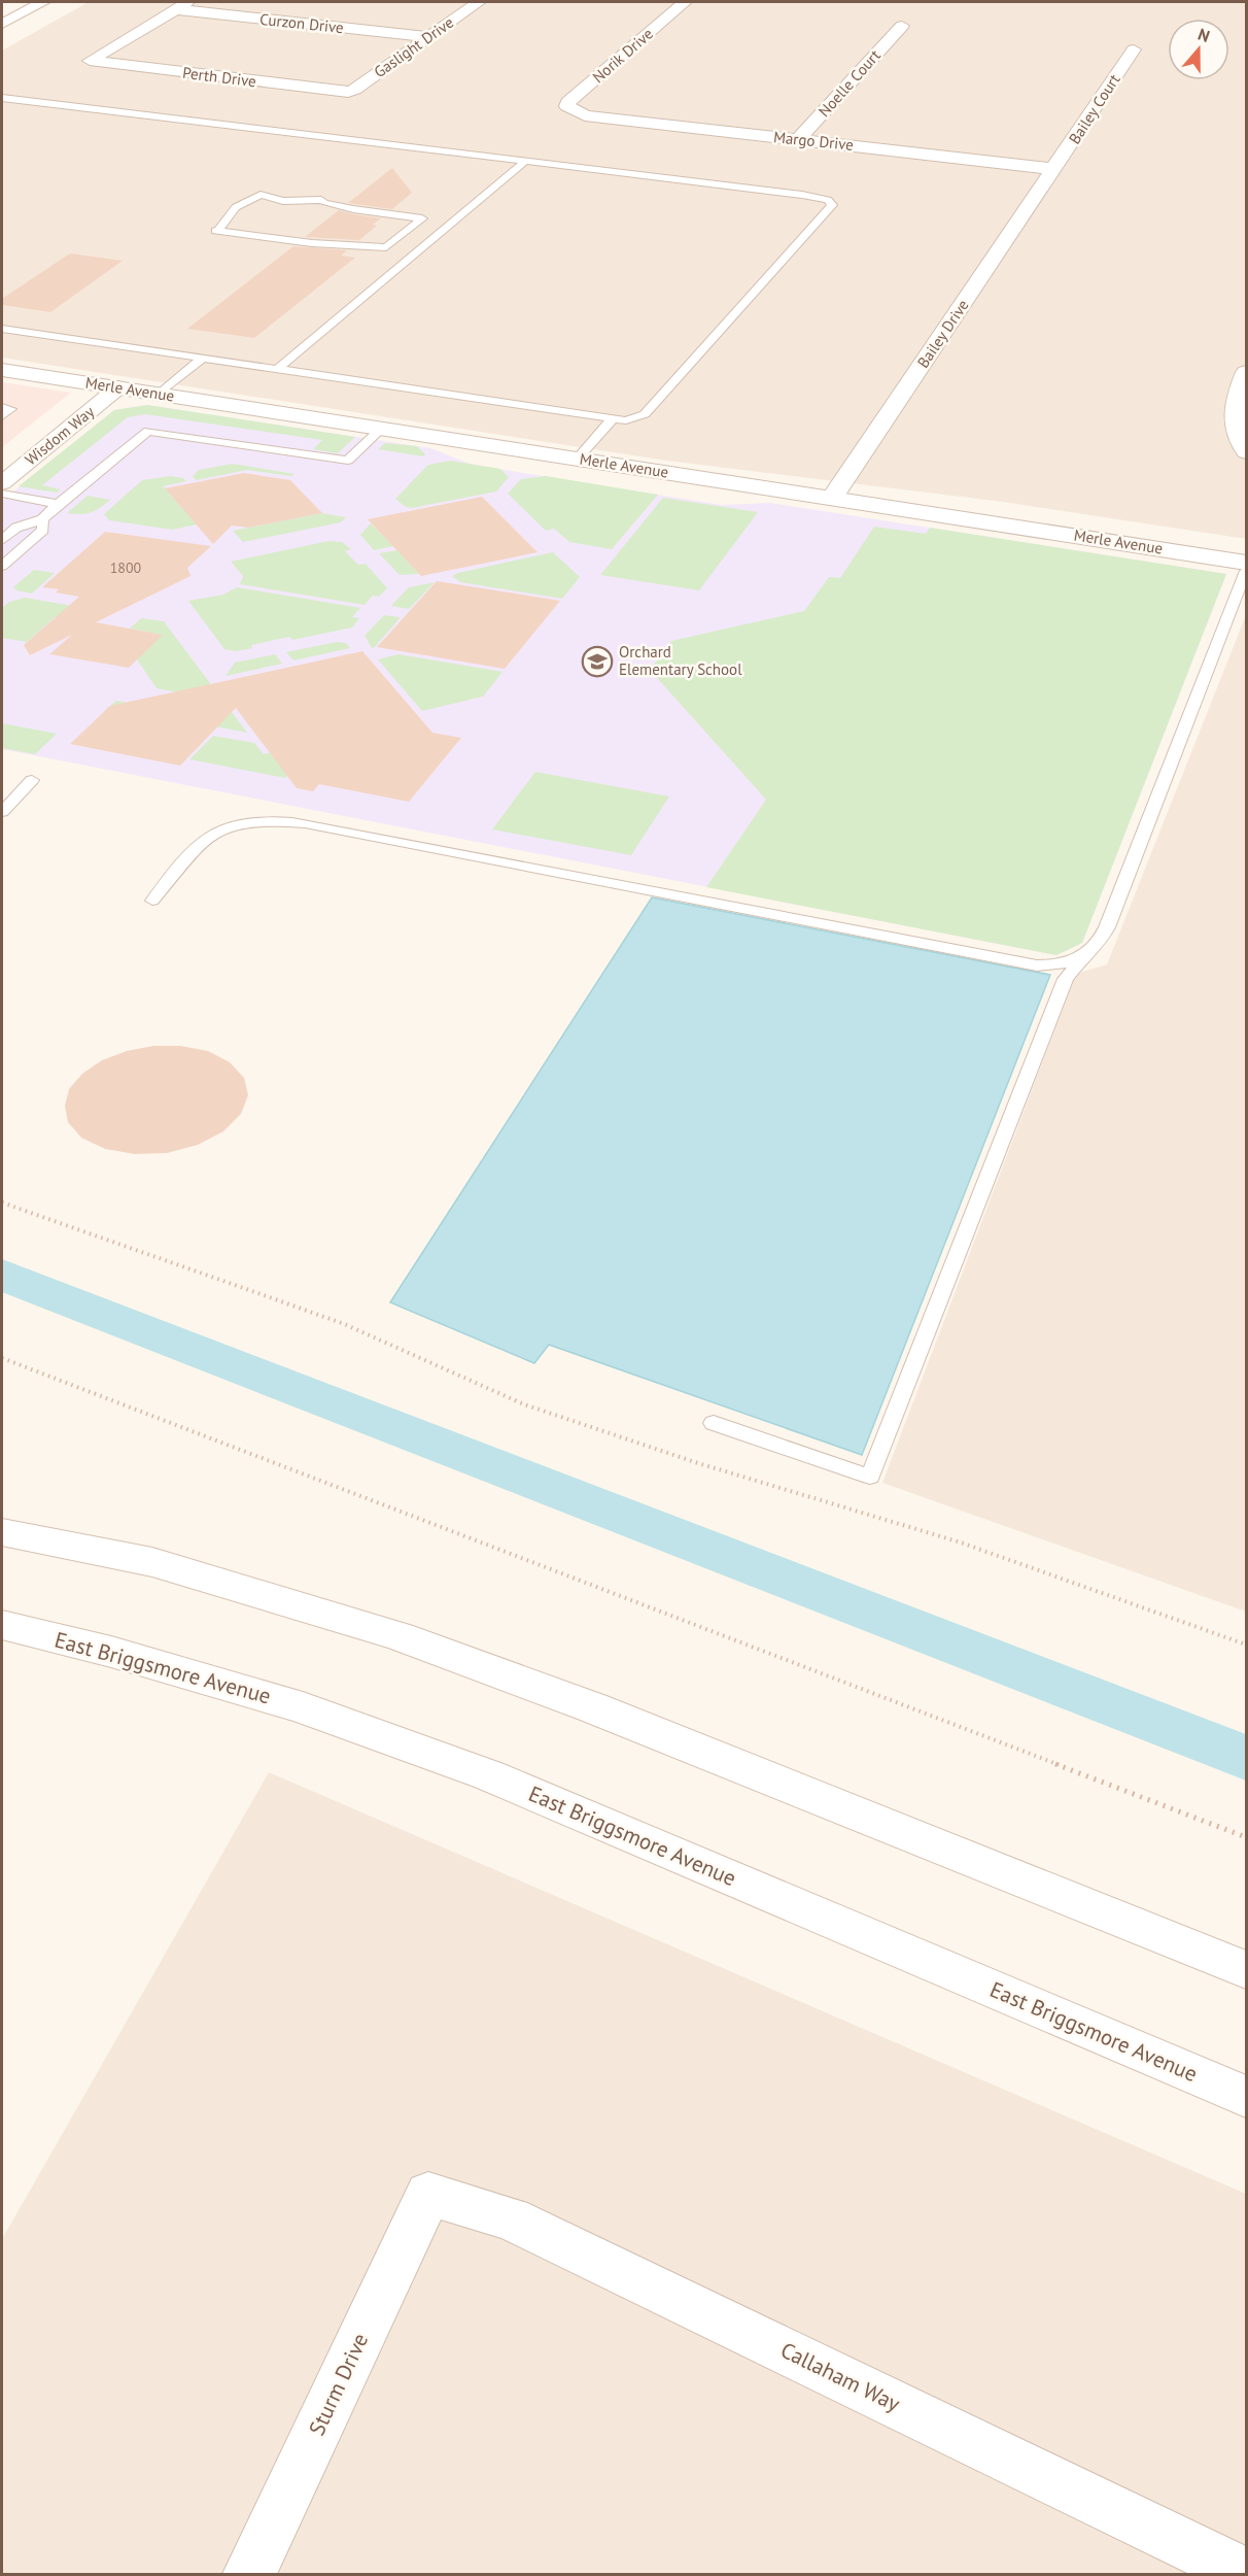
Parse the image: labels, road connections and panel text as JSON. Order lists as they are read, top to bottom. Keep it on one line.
{"streets":{"street":["Curzon Drive","Gaslight Drive","Norik Drive","Perth Drive","Noelle Court","Bailey Court","Margo Drive","Bailey Drive","Merle Avenue","Wisdom Way","East Briggsmore Avenue","Callaham Way","Sturm Drive"]},"crossings":[["Curzon Drive","Gaslight Drive"],["Curzon Drive","Perth Drive"],["Gaslight Drive","Perth Drive"],["Norik Drive","Margo Drive"],["Noelle Court","Margo Drive"],["Bailey Court","Margo Drive"],["Bailey Court","Bailey Drive"],["Margo Drive","Bailey Drive"],["Bailey Drive","Merle Avenue"],["Merle Avenue","Wisdom Way"],["Callaham Way","Sturm Drive"]],"places":{"school or university":["Orchard Elementary School"]},"house_numbers":["1800"],"north":"top"}
